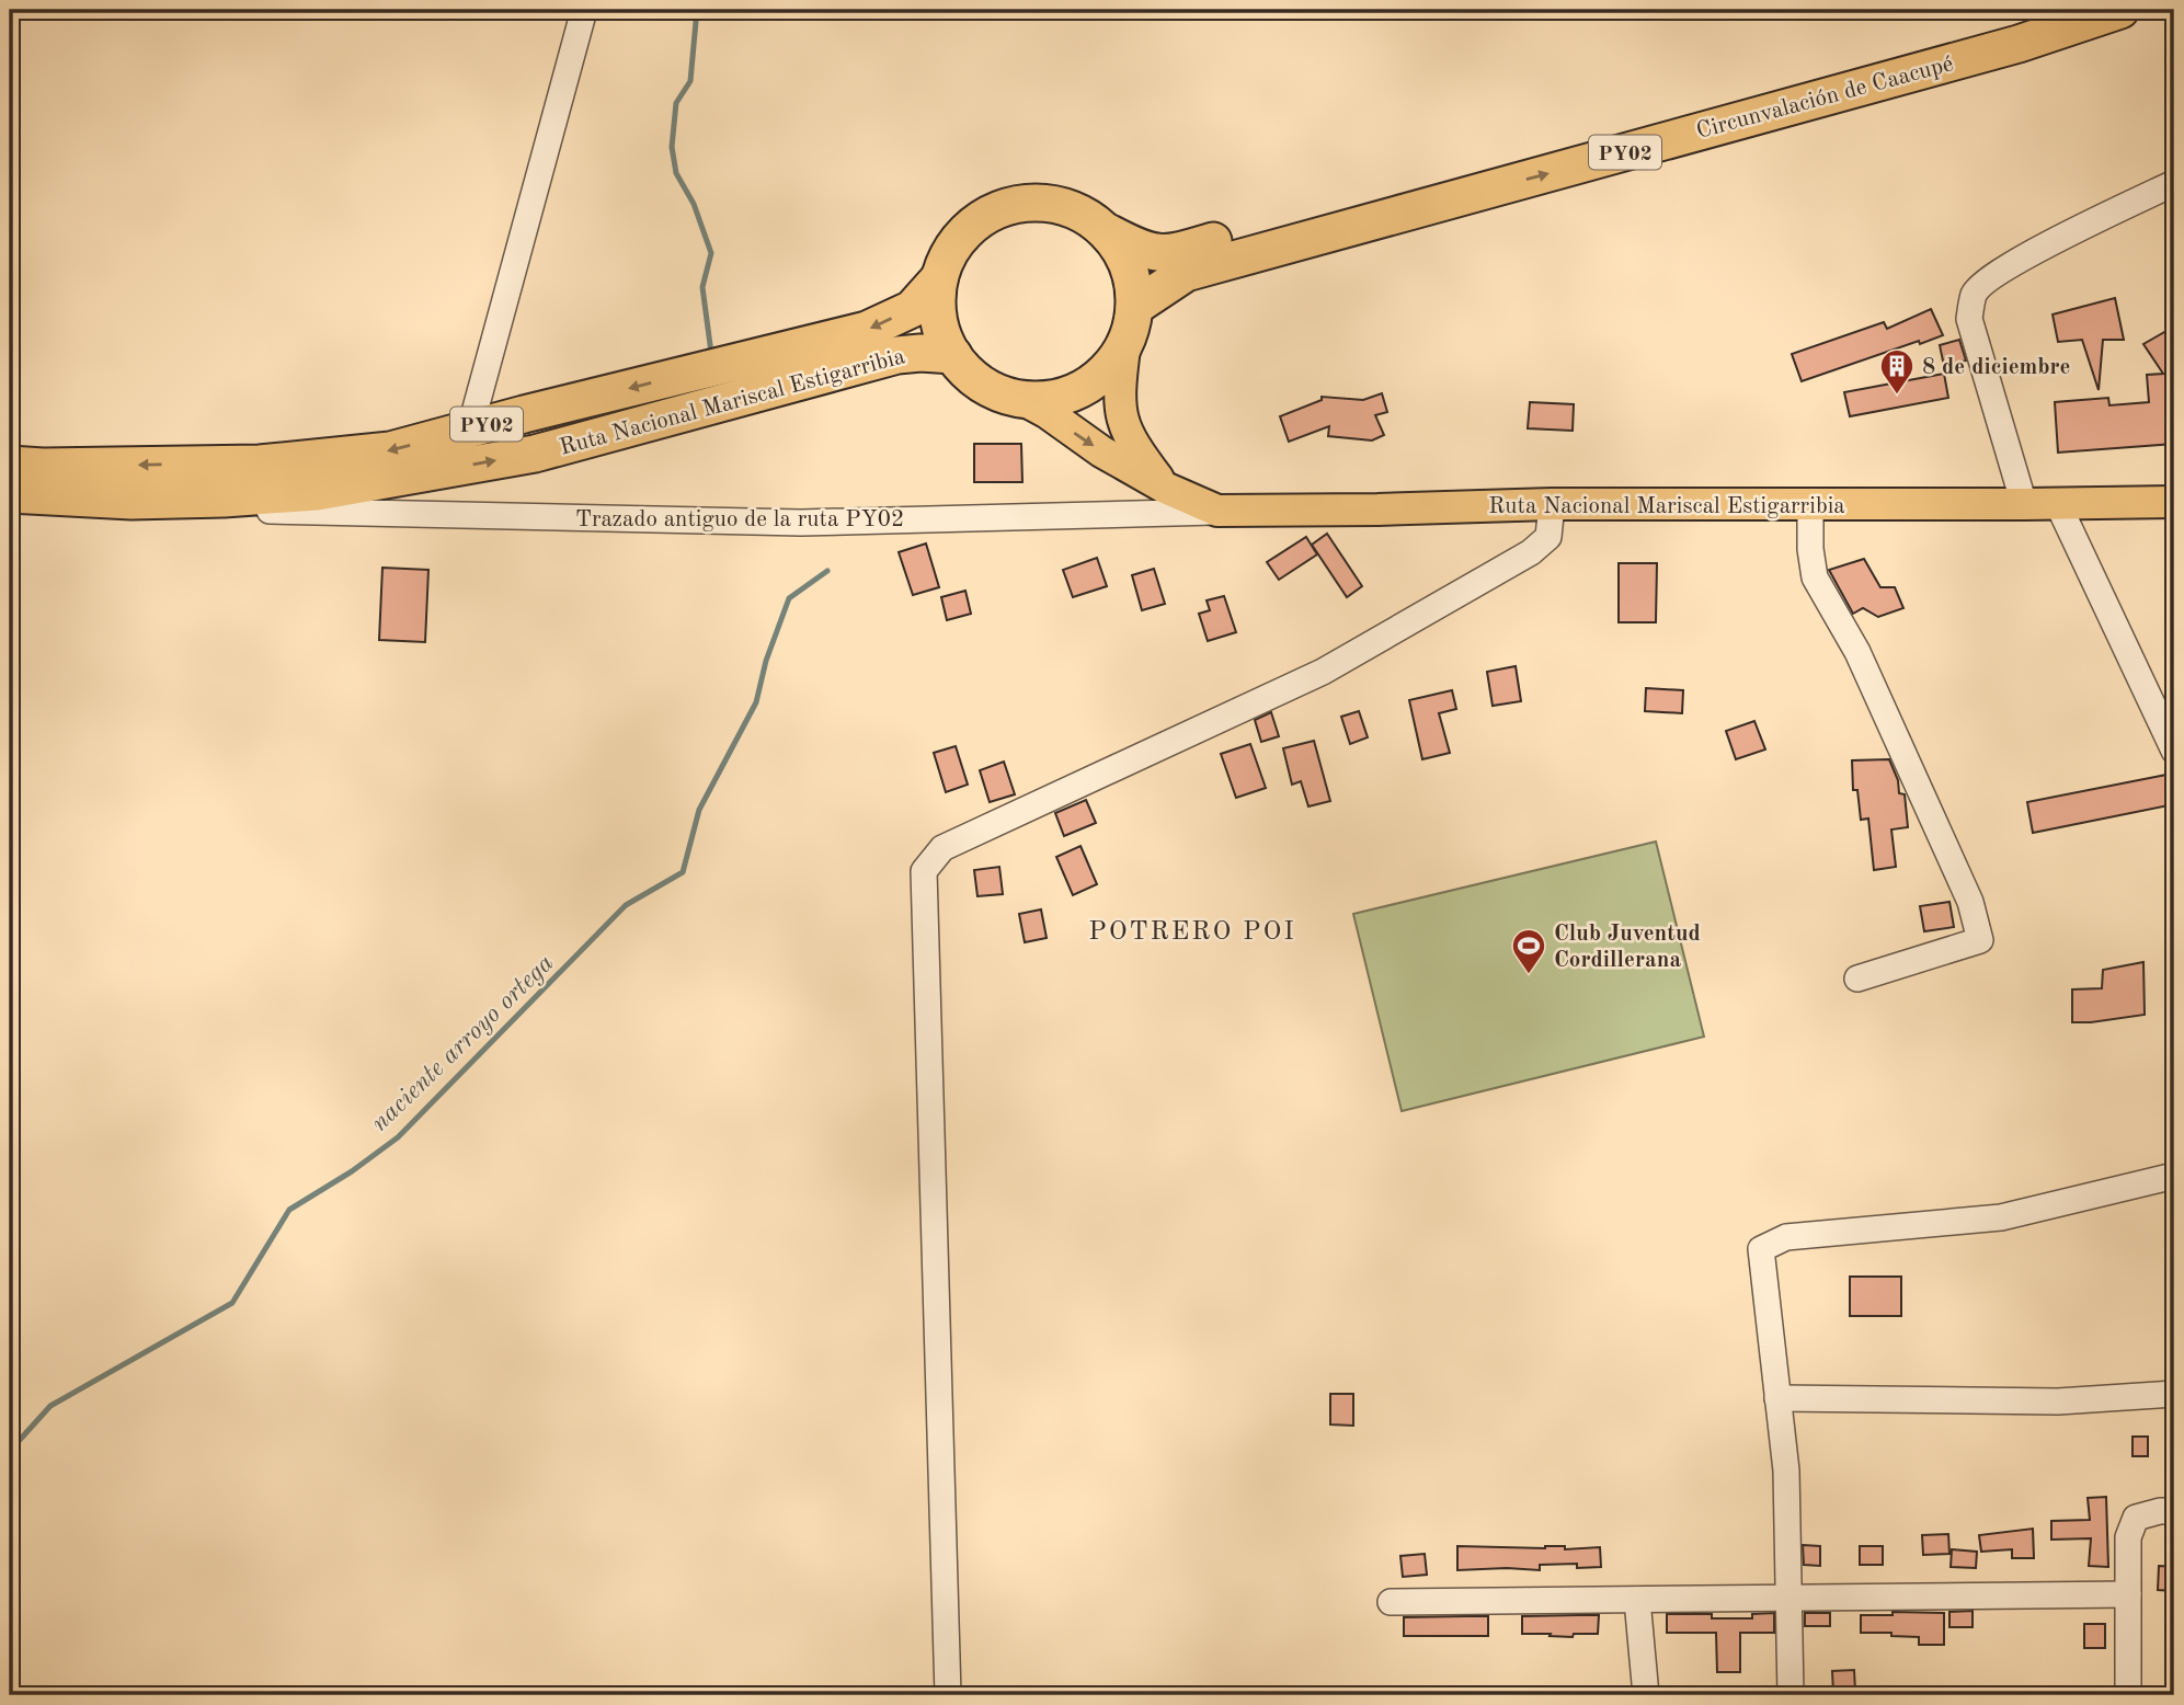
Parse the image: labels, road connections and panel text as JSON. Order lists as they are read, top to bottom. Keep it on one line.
{"streets":{"highway":["Circunvalación de Caacupé","PY02","Ruta Nacional Mariscal Estigarribia"],"street":["Trazado antiguo de la ruta PY02"]},"crossings":[["Circunvalación de Caacupé","PY02"],["Circunvalación de Caacupé","Ruta Nacional Mariscal Estigarribia"],["PY02","Ruta Nacional Mariscal Estigarribia"],["Ruta Nacional Mariscal Estigarribia","Trazado antiguo de la ruta PY02"]],"districts":["POTRERO POI"],"water":["naciente arroyo ortega"],"places":{"building":["8 de diciembre"],"sports":["Club Juventud Cordillerana"]}}
